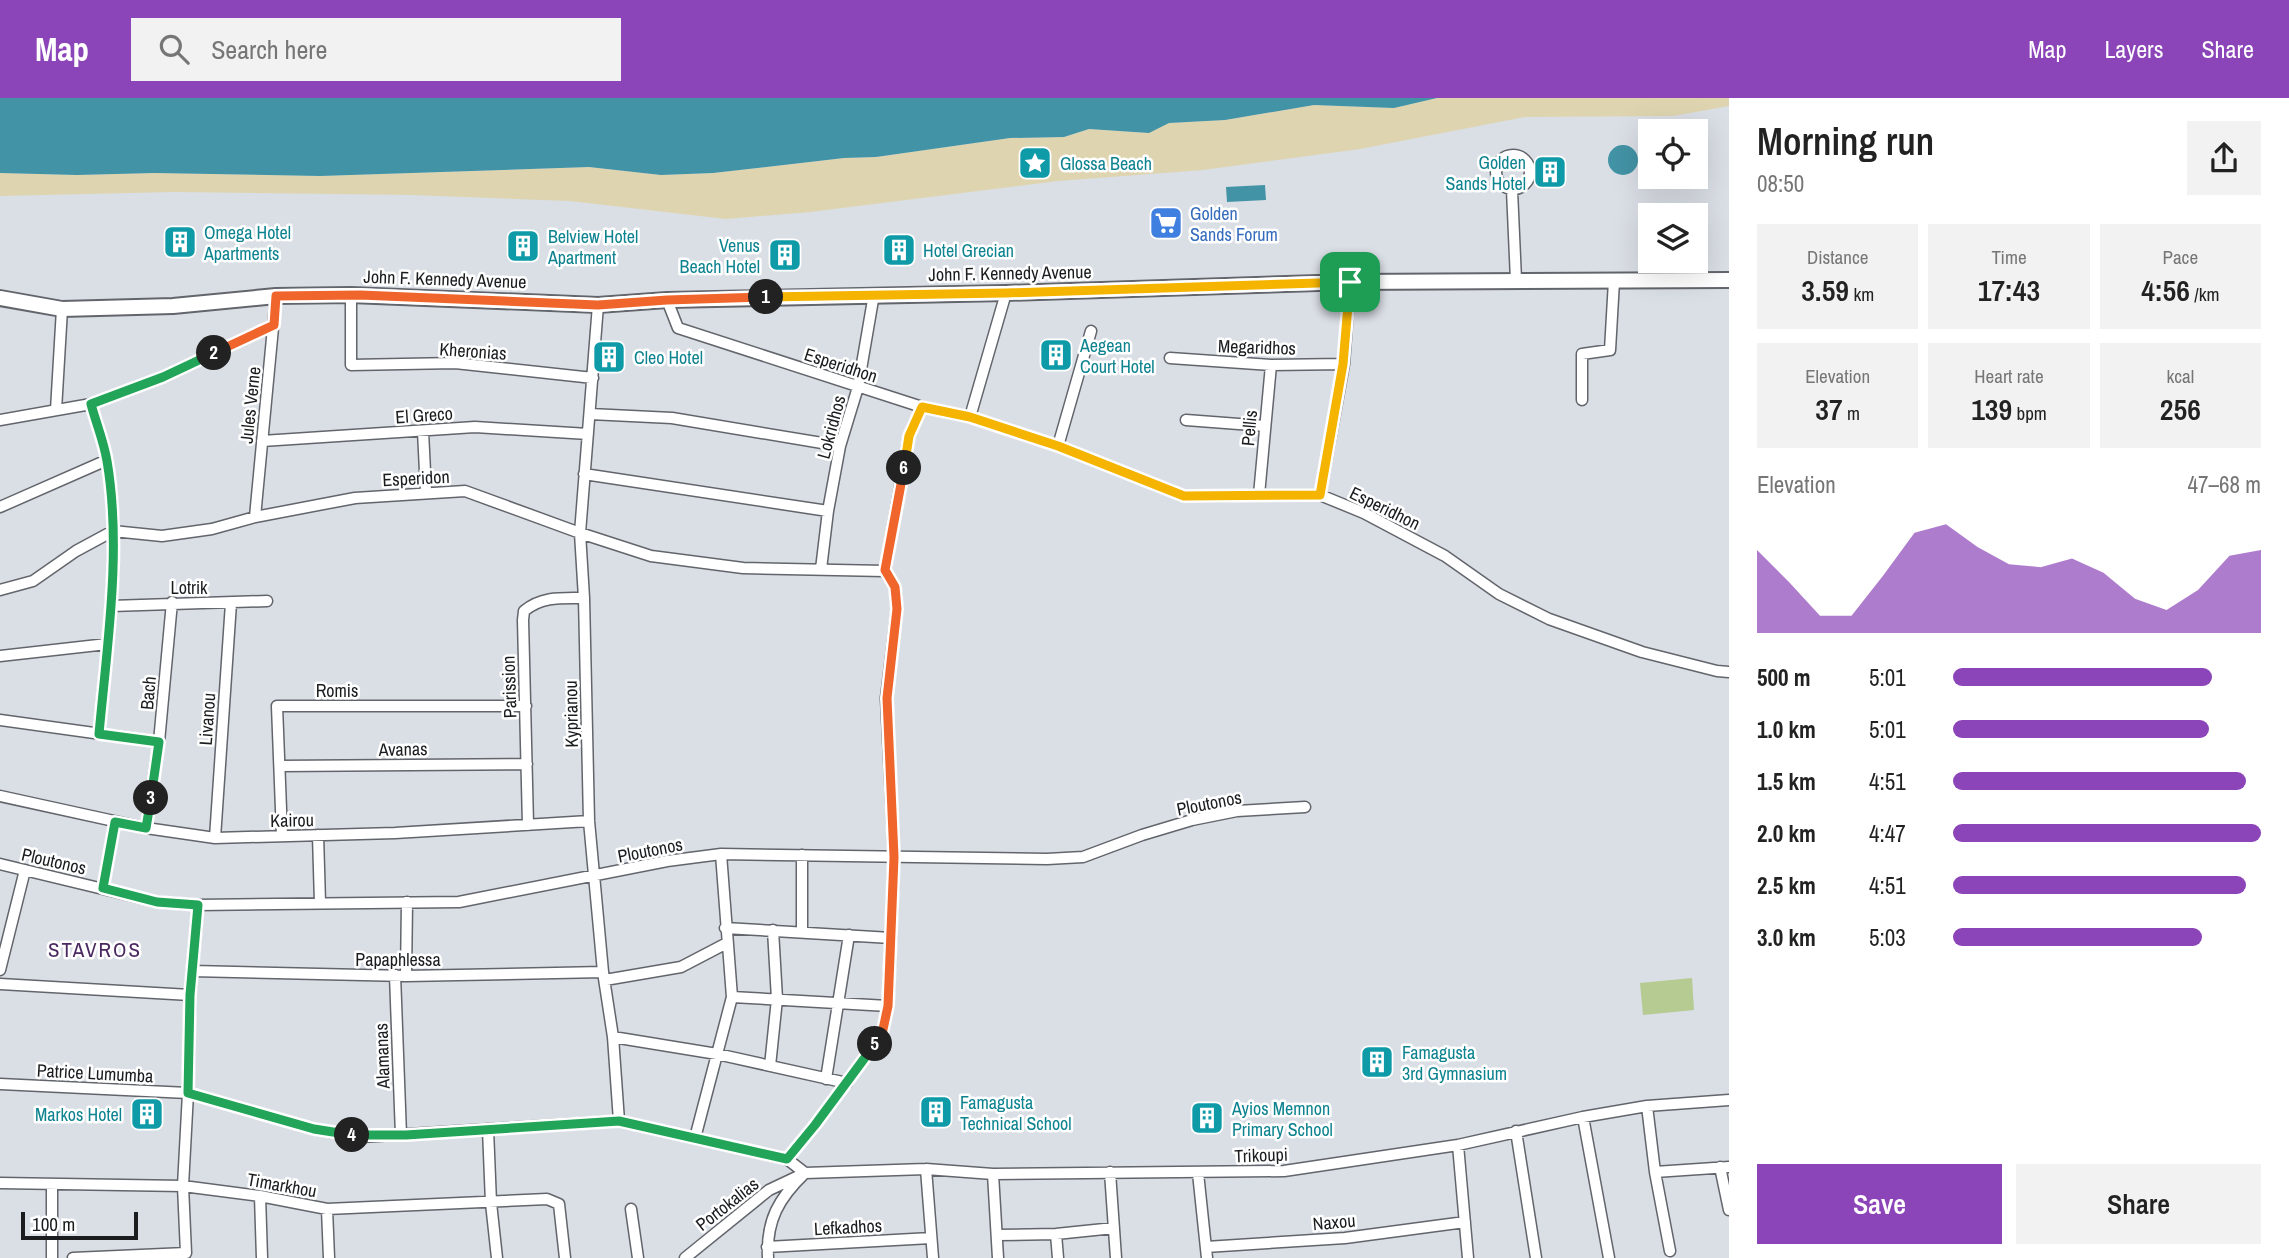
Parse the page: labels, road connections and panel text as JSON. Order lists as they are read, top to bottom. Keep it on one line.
{"streets":{"street":["John F. Kennedy Avenue","Megaridhos","Kheronias","Esperidhon","Jules Verne","El Greco","Lokridhos","Pellis","Esperidon","Lotrik","Parission","Romis","Bach","Kyprianou","Livanou","Avanas","Ploutonos","Kairou","Papaphlessa","Alamanas","Patrice Lumumba","Trikoupi","Timarkhou","Portokalias","Naxou","Lefkadhos"]},"crossings":[["John F. Kennedy Avenue","Kheronias"],["John F. Kennedy Avenue","Esperidhon"],["John F. Kennedy Avenue","Jules Verne"],["John F. Kennedy Avenue","Lokridhos"],["John F. Kennedy Avenue","Kyprianou"],["Megaridhos","Pellis"],["Kheronias","Kyprianou"],["Esperidhon","Lokridhos"],["Esperidhon","Pellis"],["Jules Verne","El Greco"],["Jules Verne","Esperidon"],["El Greco","Kyprianou"],["Lokridhos","Esperidon"],["Esperidon","Kyprianou"],["Lotrik","Bach"],["Lotrik","Livanou"],["Parission","Romis"],["Parission","Kyprianou"],["Parission","Avanas"],["Parission","Kairou"],["Romis","Avanas"],["Romis","Kairou"],["Bach","Kairou"],["Kyprianou","Ploutonos"],["Kyprianou","Kairou"],["Kyprianou","Papaphlessa"],["Livanou","Kairou"],["Ploutonos","Alamanas"],["Papaphlessa","Alamanas"],["Trikoupi","Portokalias"]],"districts":["STAVROS"],"places":{"place":["Glossa Beach"],"building":["Golden Sands Hotel","Omega Hotel Apartments","Belview Hotel Apartment","Hotel Grecian","Venus Beach Hotel","Aegean Court Hotel","Cleo Hotel","Famagusta 3rd Gymnasium","Famagusta Technical School","Markos Hotel","Ayios Memnon Primary School"],"supermarket":["Golden Sands Forum"]},"scale_bar":"100 m","page":{"header":"Map","search":"Search here","nav":["Map","Layers","Share"],"heading":["Morning run","08:50"],"stats":[["Distance","3.59 km"],["Time","17:43"],["Pace","4:56 /km"],["Elevation","37 m"],["Heart rate","139 bpm"],["kcal","256"]],"pins":["1","2","6","3","5","4"],"chart":["Elevation","47–68 m"],"list":[{"name":"500 m","note":"5:01"},{"name":"1.0 km","note":"5:01"},{"name":"1.5 km","note":"4:51"},{"name":"2.0 km","note":"4:47"},{"name":"2.5 km","note":"4:51"},{"name":"3.0 km","note":"5:03"}],"buttons":["Save","Share"],"scale":"100 m"}}
